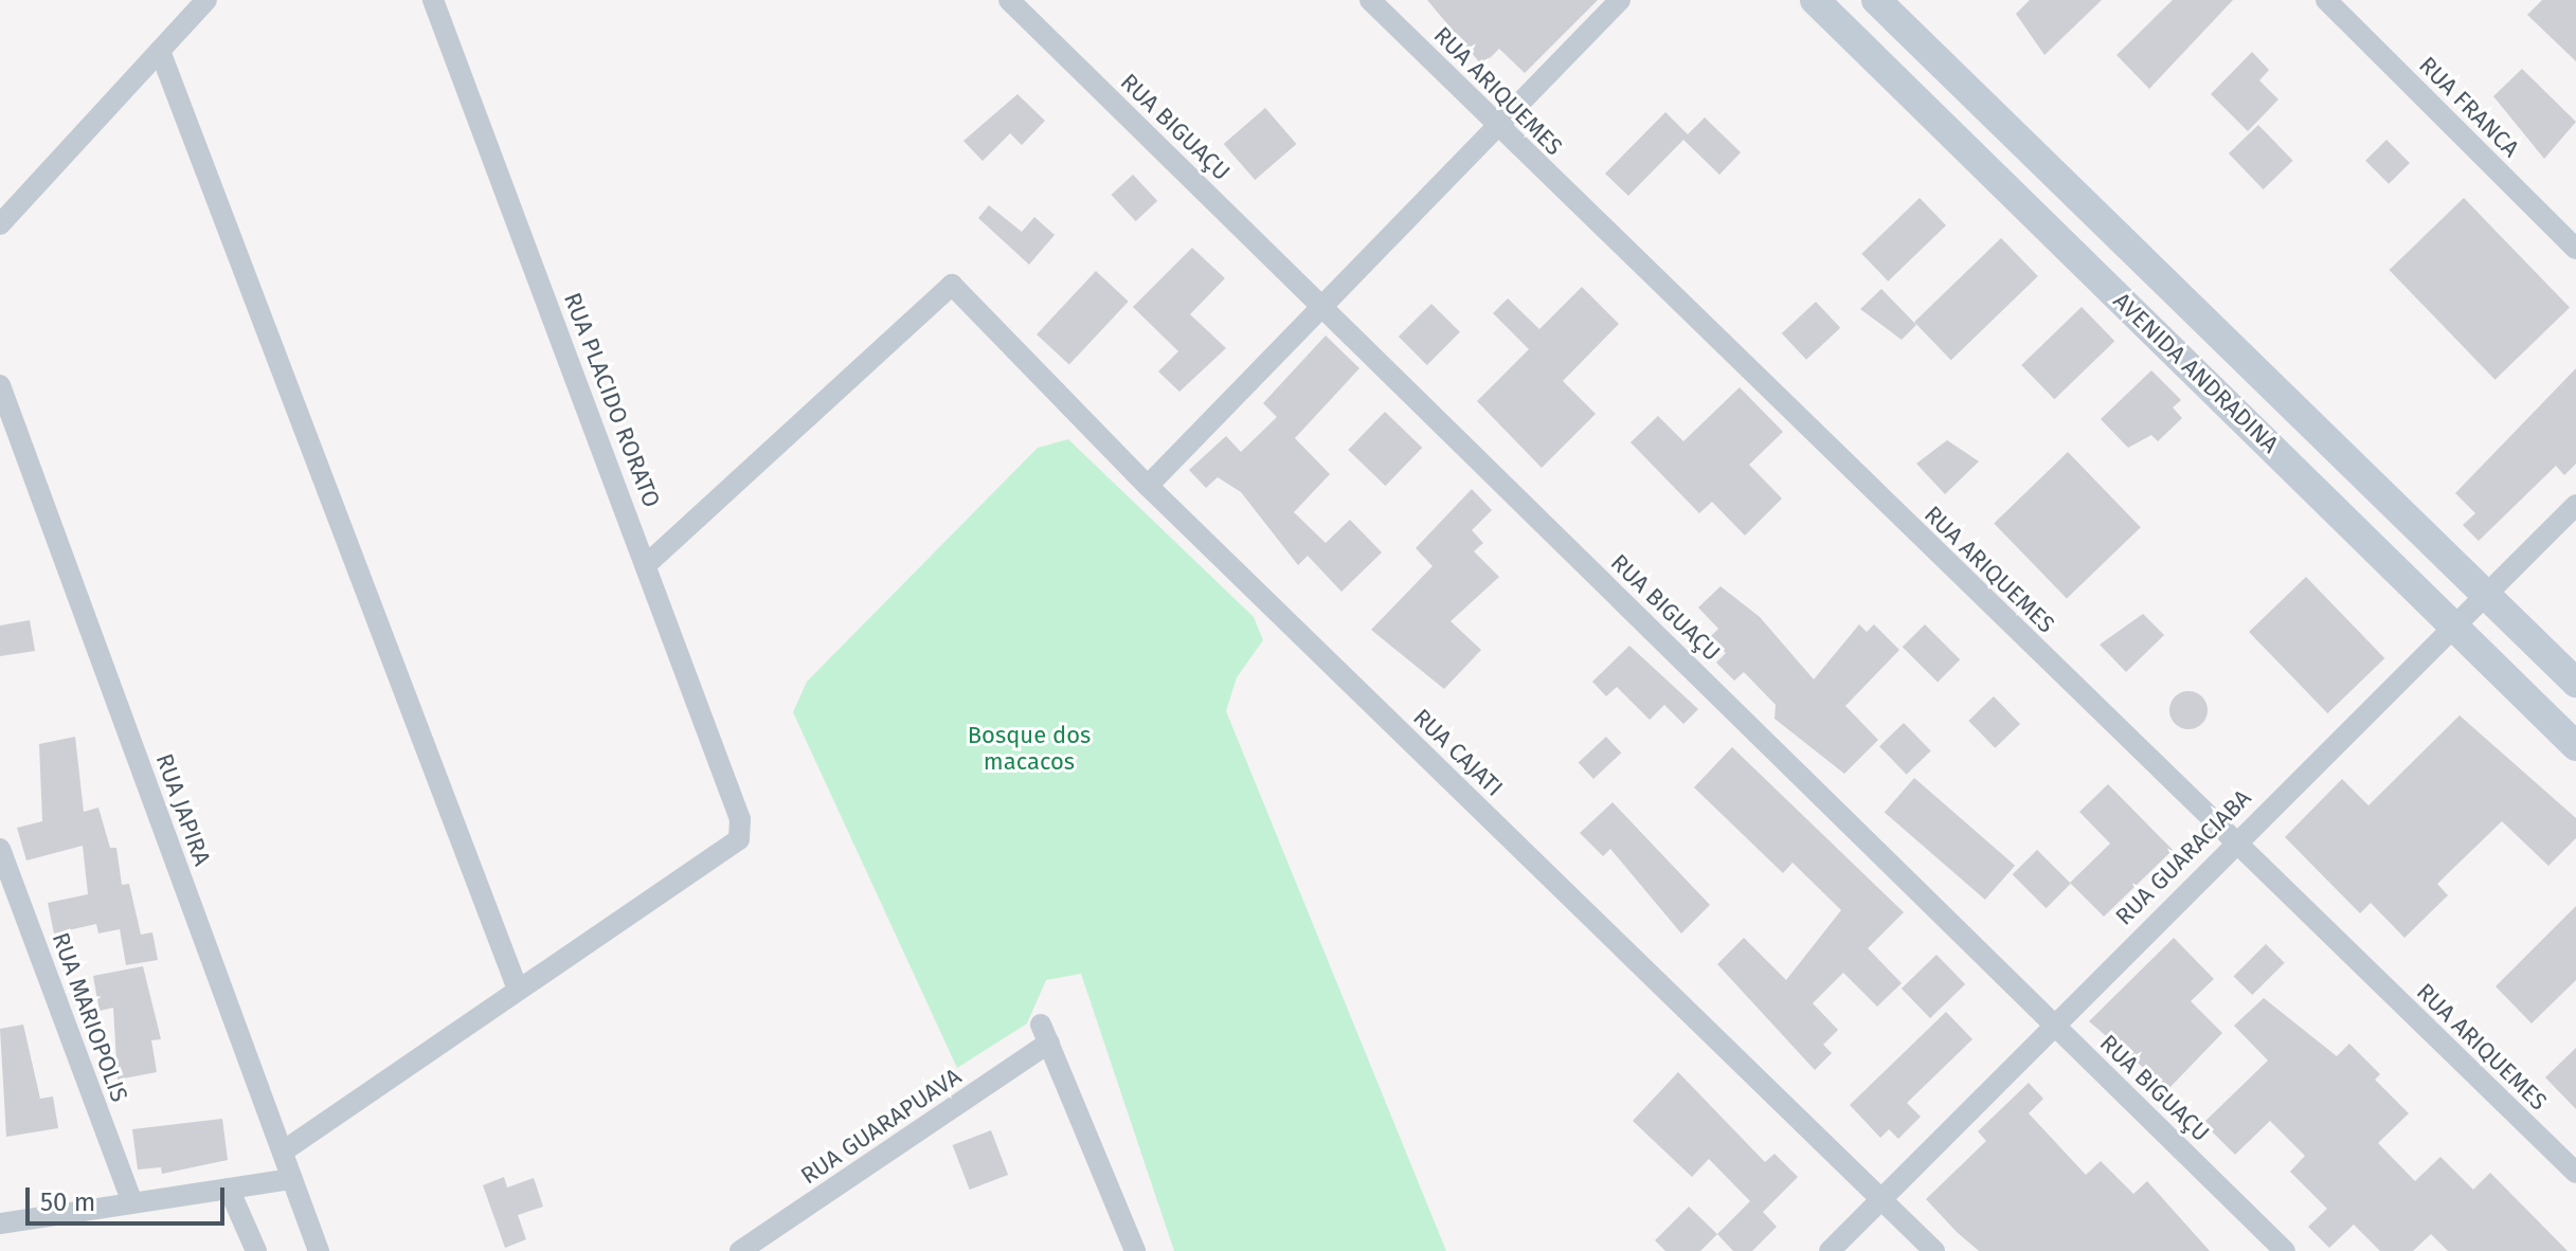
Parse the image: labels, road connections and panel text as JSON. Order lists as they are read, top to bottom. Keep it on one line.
{"streets":{"main road":["AVENIDA ANDRADINA"],"street":["RUA ARIQUEMES","RUA FRANCA","RUA BIGUAÇU","RUA PLACIDO RORATO","RUA CAJATI","RUA JAPIRA","RUA GUARACIABA","RUA MARIOPOLIS","RUA GUARAPUAVA"]},"crossings":[["RUA ARIQUEMES","RUA GUARACIABA"],["RUA BIGUAÇU","RUA GUARACIABA"],["AVENIDA ANDRADINA","RUA GUARACIABA"],["RUA PLACIDO RORATO","RUA CAJATI"],["RUA CAJATI","RUA GUARACIABA"]],"parks":["Bosque dos macacos"],"scale_bar":"50 m"}
